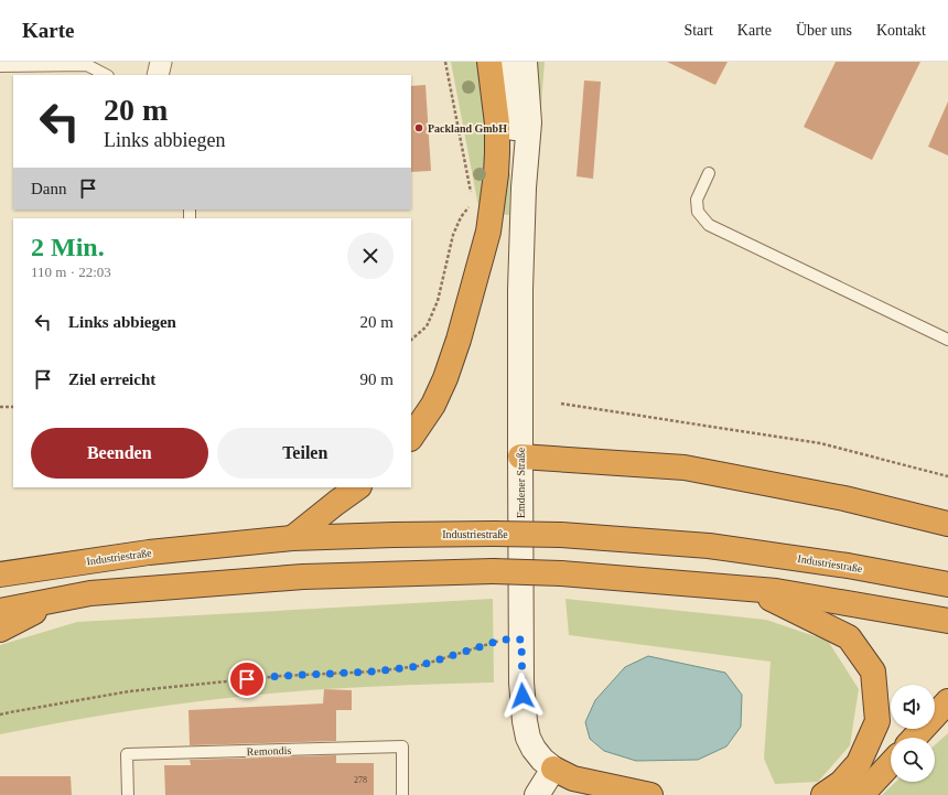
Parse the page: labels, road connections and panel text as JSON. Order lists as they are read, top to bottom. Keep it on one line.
{"streets":{"highway":["Industriestraße"],"street":["Emdener Straße"],"lane":["Remondis"]},"places":["Packland GmbH"],"house_numbers":["278"],"page":{"header":"Karte","nav":["Start","Karte","Über uns","Kontakt"],"turn":["20 m","Links abbiegen"],"then":"Dann","heading":["2 Min.","110 m · 22:03"],"list":[{"name":"Links abbiegen","value":"20 m"},{"name":"Ziel erreicht","value":"90 m"}],"buttons":["Beenden","Teilen"]}}
